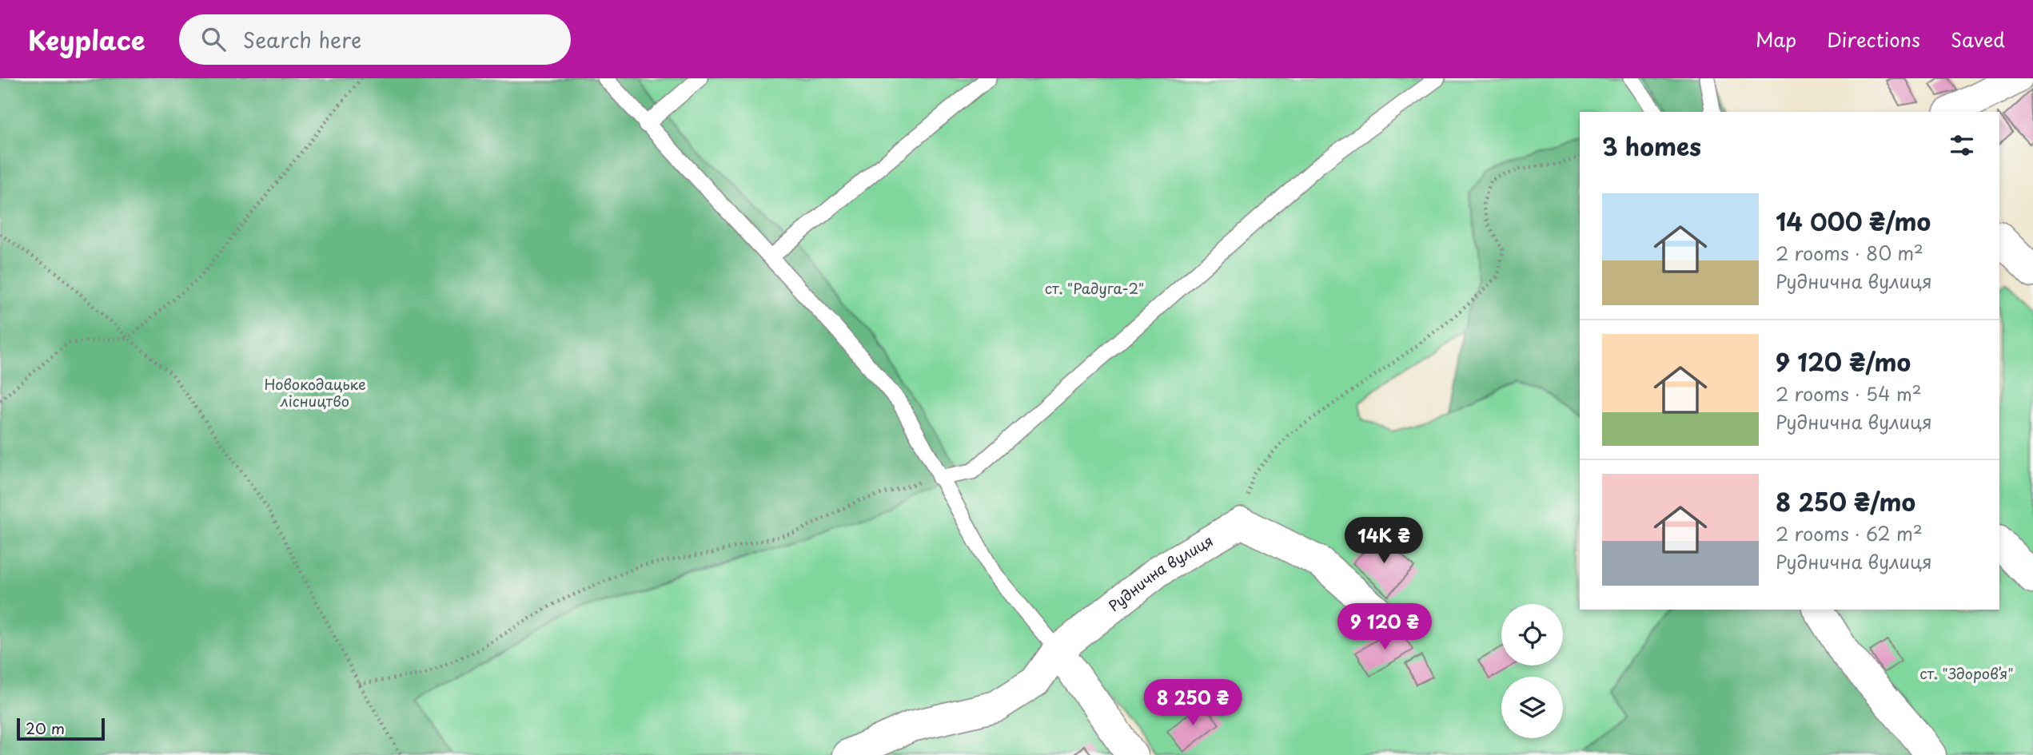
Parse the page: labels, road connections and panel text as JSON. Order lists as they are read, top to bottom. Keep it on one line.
{"streets":{"street":["Руднична вулиця"]},"parks":["ст. \"Радуга-2\"","Новокодацьке лісництво","ст. \"Здоров’я\""],"scale_bar":"20 m","page":{"header":"Keyplace","search":"Search here","nav":["Map","Directions","Saved"],"heading":"3 homes","list":[{"name":"14 000 ₴/mo","note":"2 rooms · 80 m² · Руднична вулиця"},{"name":"9 120 ₴/mo","note":"2 rooms · 54 m² · Руднична вулиця"},{"name":"8 250 ₴/mo","note":"2 rooms · 62 m² · Руднична вулиця"}],"price":["14K ₴","9 120 ₴","8 250 ₴"],"scale":"20 m"}}
